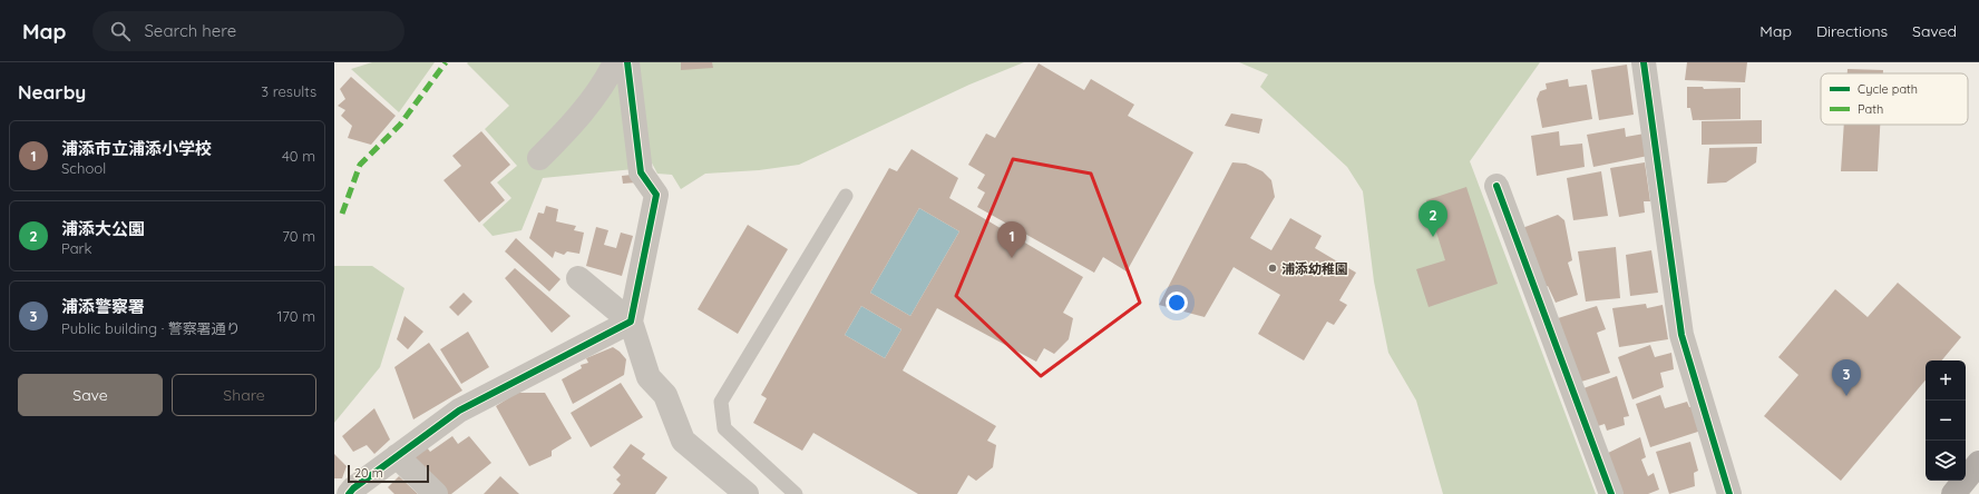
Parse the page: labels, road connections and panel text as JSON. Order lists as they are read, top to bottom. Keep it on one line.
{"places":["浦添幼稚園"],"legend":["Cycle path","Path"],"scale_bar":"20 m","page":{"header":"Map","search":"Search here","nav":["Map","Directions","Saved"],"heading":["Nearby","3 results"],"list":[{"mark":"1","name":"浦添市立浦添小学校","note":"School","value":"40 m"},{"mark":"2","name":"浦添大公園","note":"Park","value":"70 m"},{"mark":"3","name":"浦添警察署","note":"Public building · 警察署通り","value":"170 m"}],"pins":["2","1","3"],"buttons":["Save","Share"],"map_buttons":["+","−"],"scale":"20 m"}}
